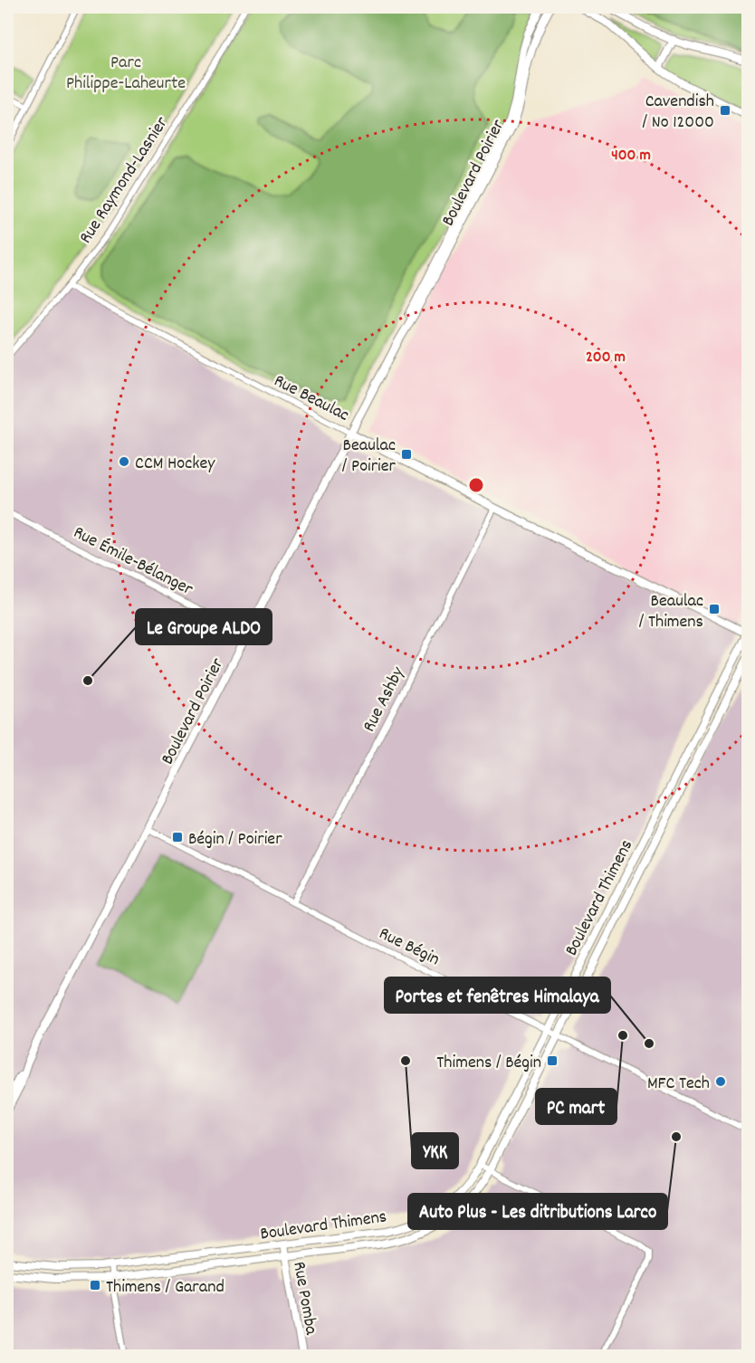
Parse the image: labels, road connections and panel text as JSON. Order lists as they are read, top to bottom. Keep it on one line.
{"streets":{"street":["Boulevard Poirier","Rue Raymond-Lasnier","Rue Beaulac","Rue Émile-Bélanger","Rue Ashby","Boulevard Thimens","Rue Bégin","Rue Pomba"]},"crossings":[["Boulevard Poirier","Rue Beaulac"],["Boulevard Poirier","Rue Émile-Bélanger"],["Boulevard Poirier","Rue Bégin"],["Rue Raymond-Lasnier","Rue Beaulac"],["Rue Beaulac","Rue Ashby"],["Rue Beaulac","Boulevard Thimens"],["Rue Ashby","Rue Bégin"],["Boulevard Thimens","Rue Bégin"],["Boulevard Thimens","Rue Pomba"]],"parks":["Parc Philippe-Laheurte"],"places":{"transit":["Cavendish / No 12000","Beaulac / Poirier","Beaulac / Thimens","Bégin / Poirier","Thimens / Bégin","Thimens / Garand"],"other":["CCM Hockey","Le Groupe ALDO","PC mart","Portes et fenêtres Himalaya","YKK","MFC Tech","Auto Plus - Les ditributions Larco"]},"rings":["400 m","200 m"]}
